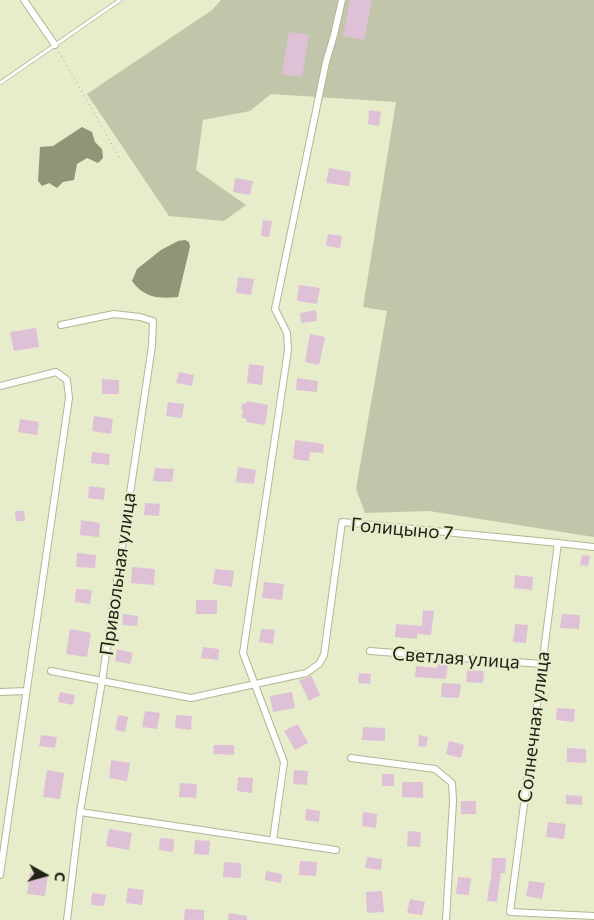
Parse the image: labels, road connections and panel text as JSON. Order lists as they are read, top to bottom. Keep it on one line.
{"streets":{"street":["Голицыно 7","Привольная улица","Светлая улица","Солнечная улица"]},"crossings":[["Голицыно 7","Солнечная улица"],["Светлая улица","Солнечная улица"]],"north":"right"}
